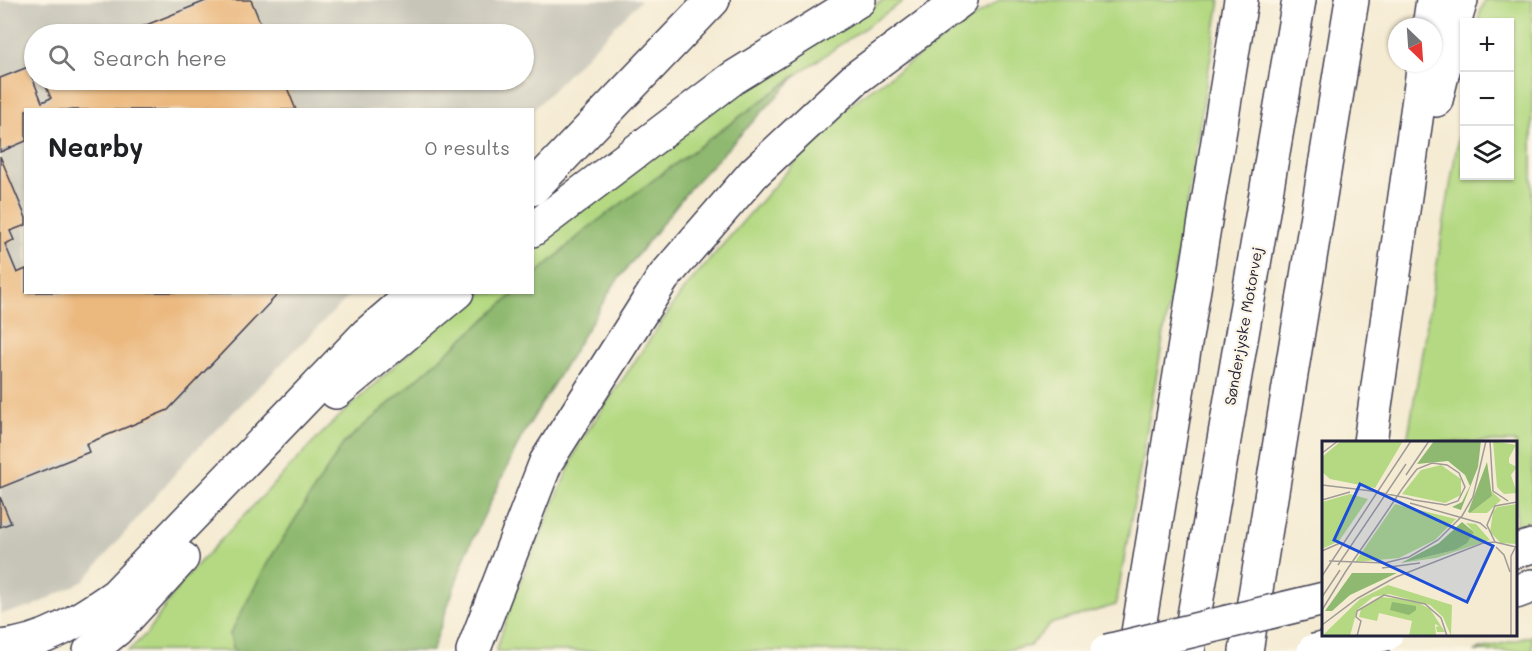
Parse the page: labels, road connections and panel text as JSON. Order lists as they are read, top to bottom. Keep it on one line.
{"streets":{"highway":["Sønderjyske Motorvej"]},"north":"bottom right","page":{"map_buttons":["+","−"],"search":"Search here","heading":["Nearby","0 results"]}}
